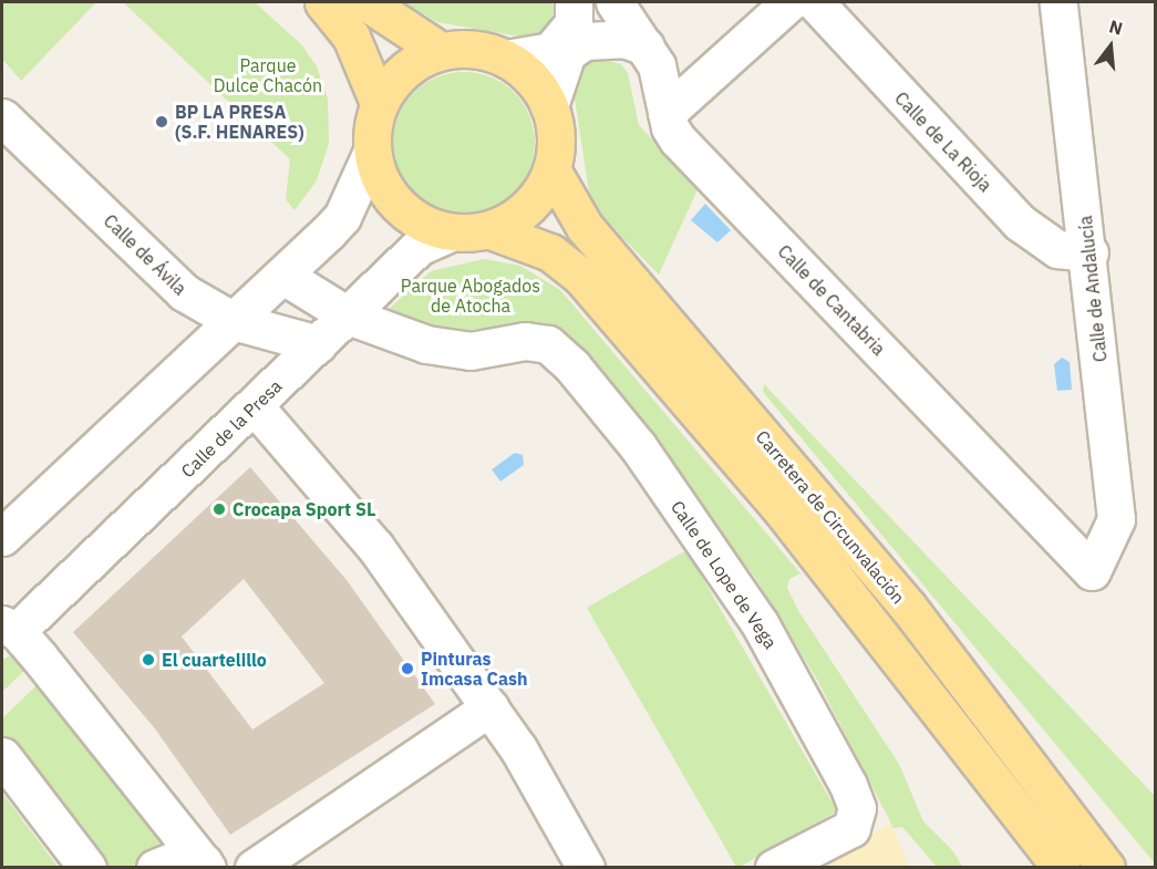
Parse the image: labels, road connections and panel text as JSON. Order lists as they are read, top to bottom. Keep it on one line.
{"streets":{"main road":["Carretera de Circunvalación"],"street":["Calle de La Rioja","Calle de Ávila","Calle de Andalucía","Calle de Cantabria","Calle de la Presa","Calle de Lope de Vega"]},"crossings":[["Calle de La Rioja","Calle de Andalucía"],["Calle de Ávila","Calle de la Presa"],["Calle de Andalucía","Calle de Cantabria"],["Calle de la Presa","Carretera de Circunvalación"],["Calle de la Presa","Calle de Lope de Vega"]],"parks":["Parque Dulce Chacón","Parque Abogados de Atocha"],"places":["BP LA PRESA (S.F. HENARES)","Crocapa Sport SL","El cuartelillo","Pinturas Imcasa Cash"],"north":"top"}
